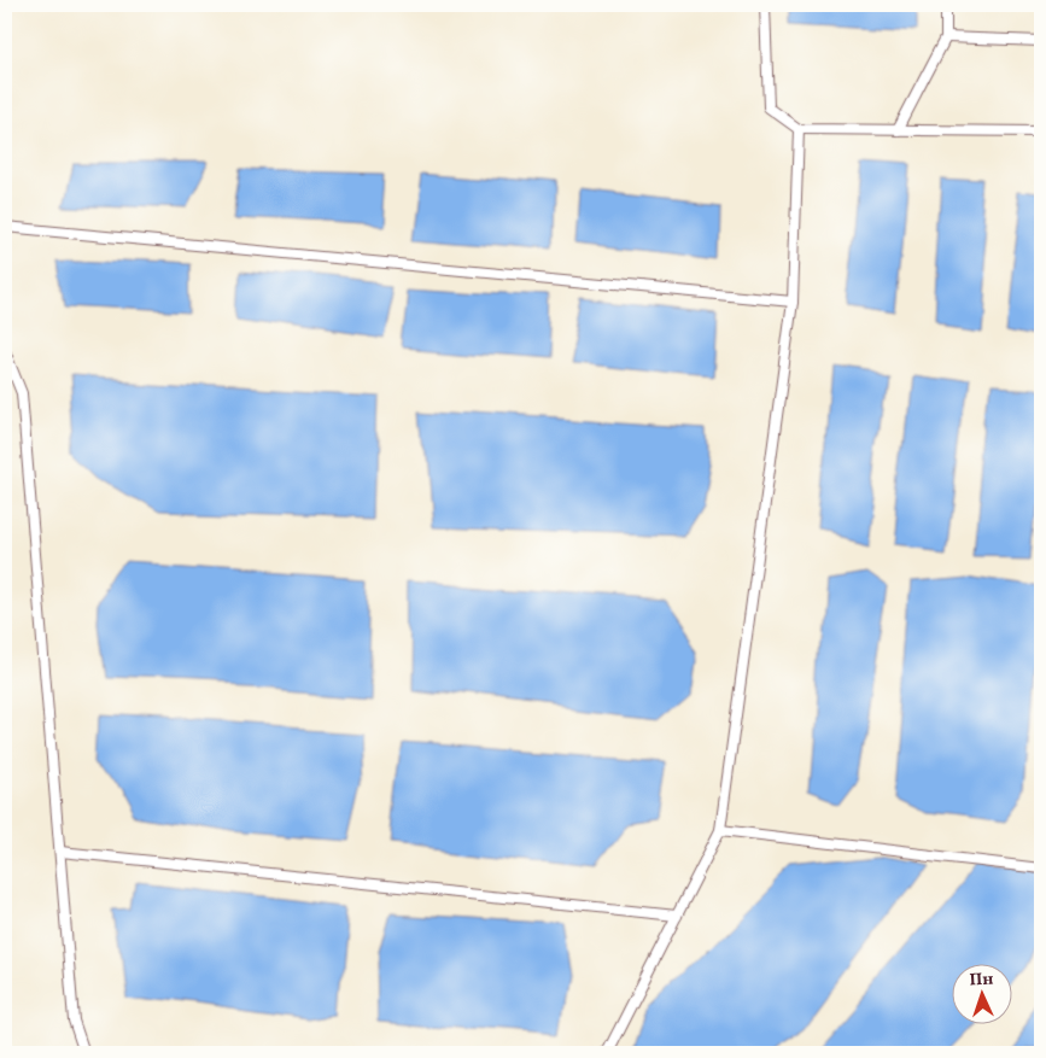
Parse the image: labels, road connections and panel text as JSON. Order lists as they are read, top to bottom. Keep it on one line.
{"north":"top"}
